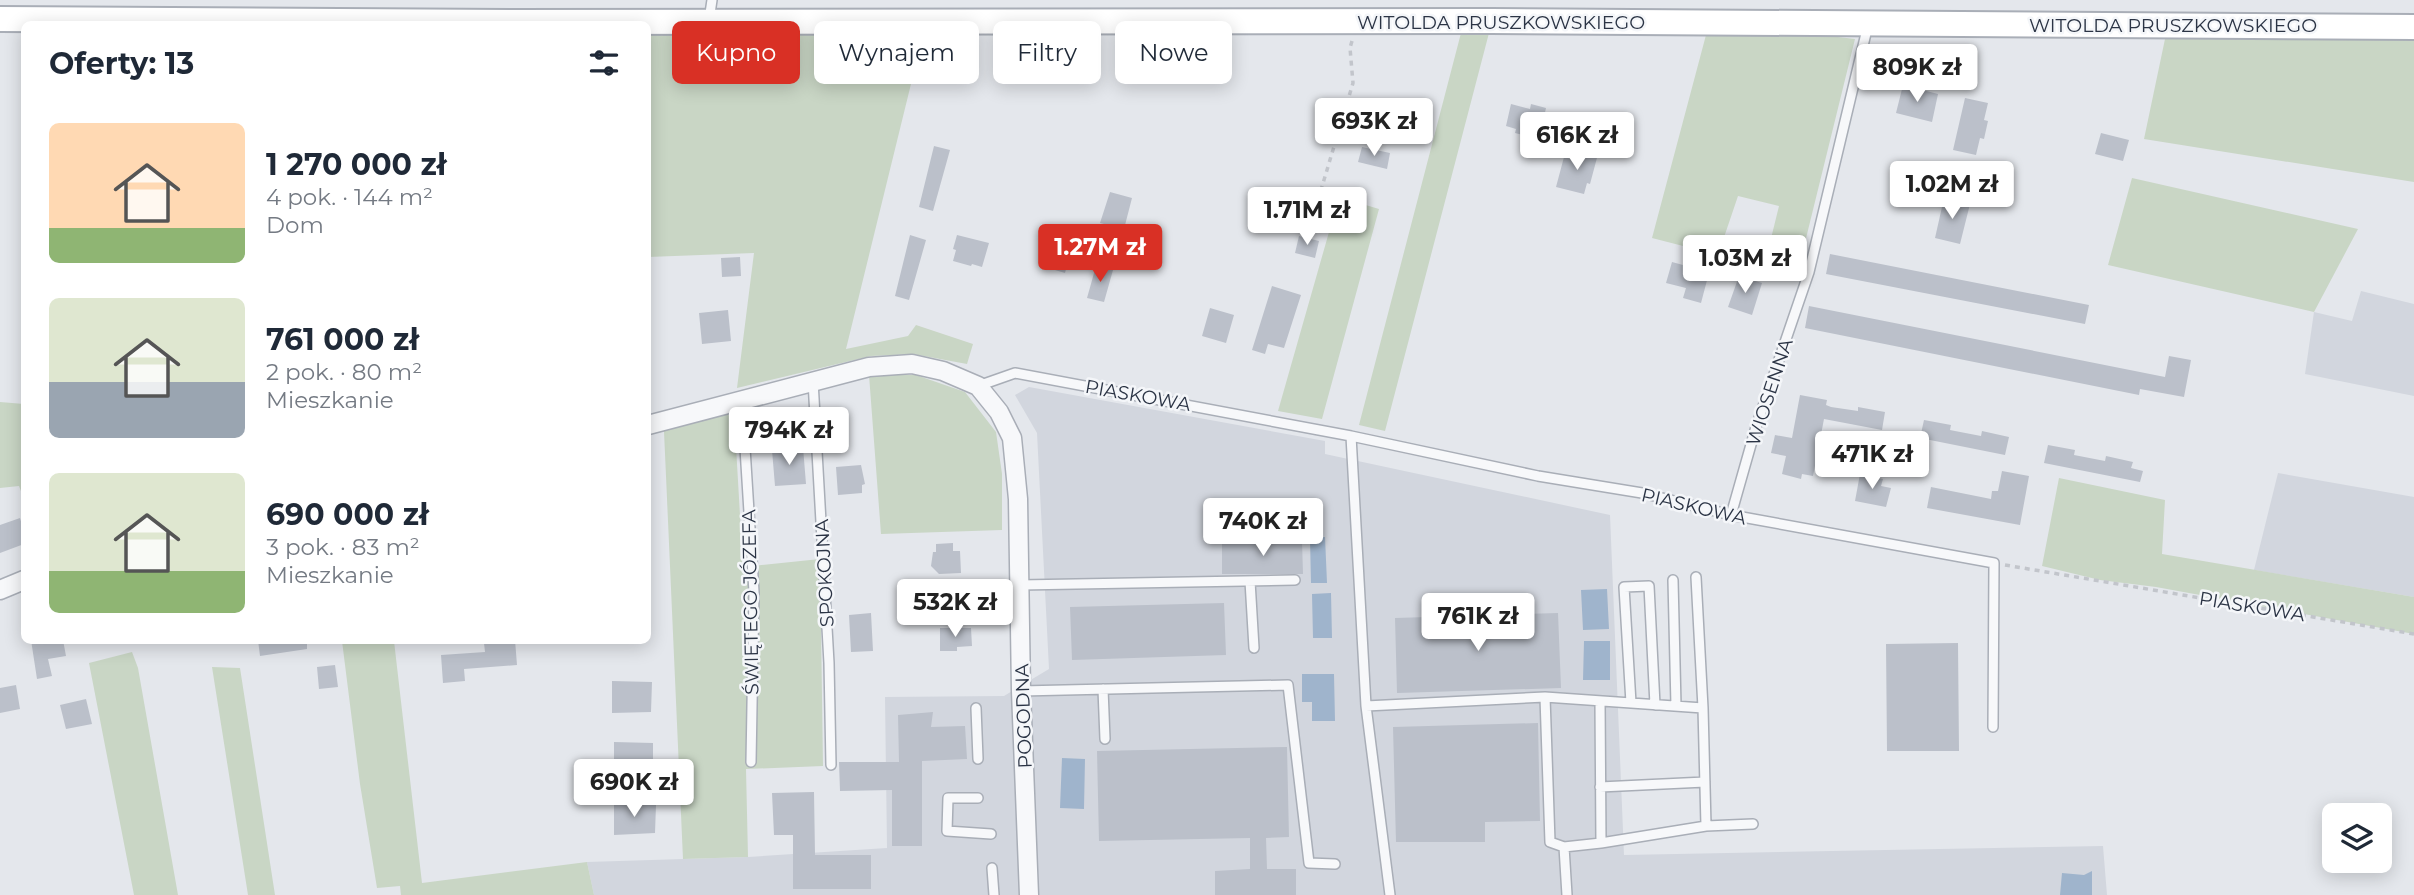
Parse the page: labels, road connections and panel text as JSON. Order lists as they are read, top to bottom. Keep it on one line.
{"streets":{"street":["WITOLDA PRUSZKOWSKIEGO","POGODNA"],"lane":["WIOSENNA","PIASKOWA","SPOKOJNA","ŚWIĘTEGO JÓZEFA"]},"crossings":[["WITOLDA PRUSZKOWSKIEGO","WIOSENNA"],["WIOSENNA","PIASKOWA"],["PIASKOWA","POGODNA"],["SPOKOJNA","POGODNA"],["ŚWIĘTEGO JÓZEFA","POGODNA"]],"page":{"chip":["Kupno","Wynajem","Filtry","Nowe"],"heading":"Oferty: 13","price":["809K zł","693K zł","616K zł","1.02M zł","1.71M zł","1.27M zł","1.03M zł","794K zł","471K zł","740K zł","532K zł","761K zł","690K zł"],"list":[{"name":"1 270 000 zł","note":"4 pok. · 144 m² · Dom"},{"name":"761 000 zł","note":"2 pok. · 80 m² · Mieszkanie"},{"name":"690 000 zł","note":"3 pok. · 83 m² · Mieszkanie"}]}}
